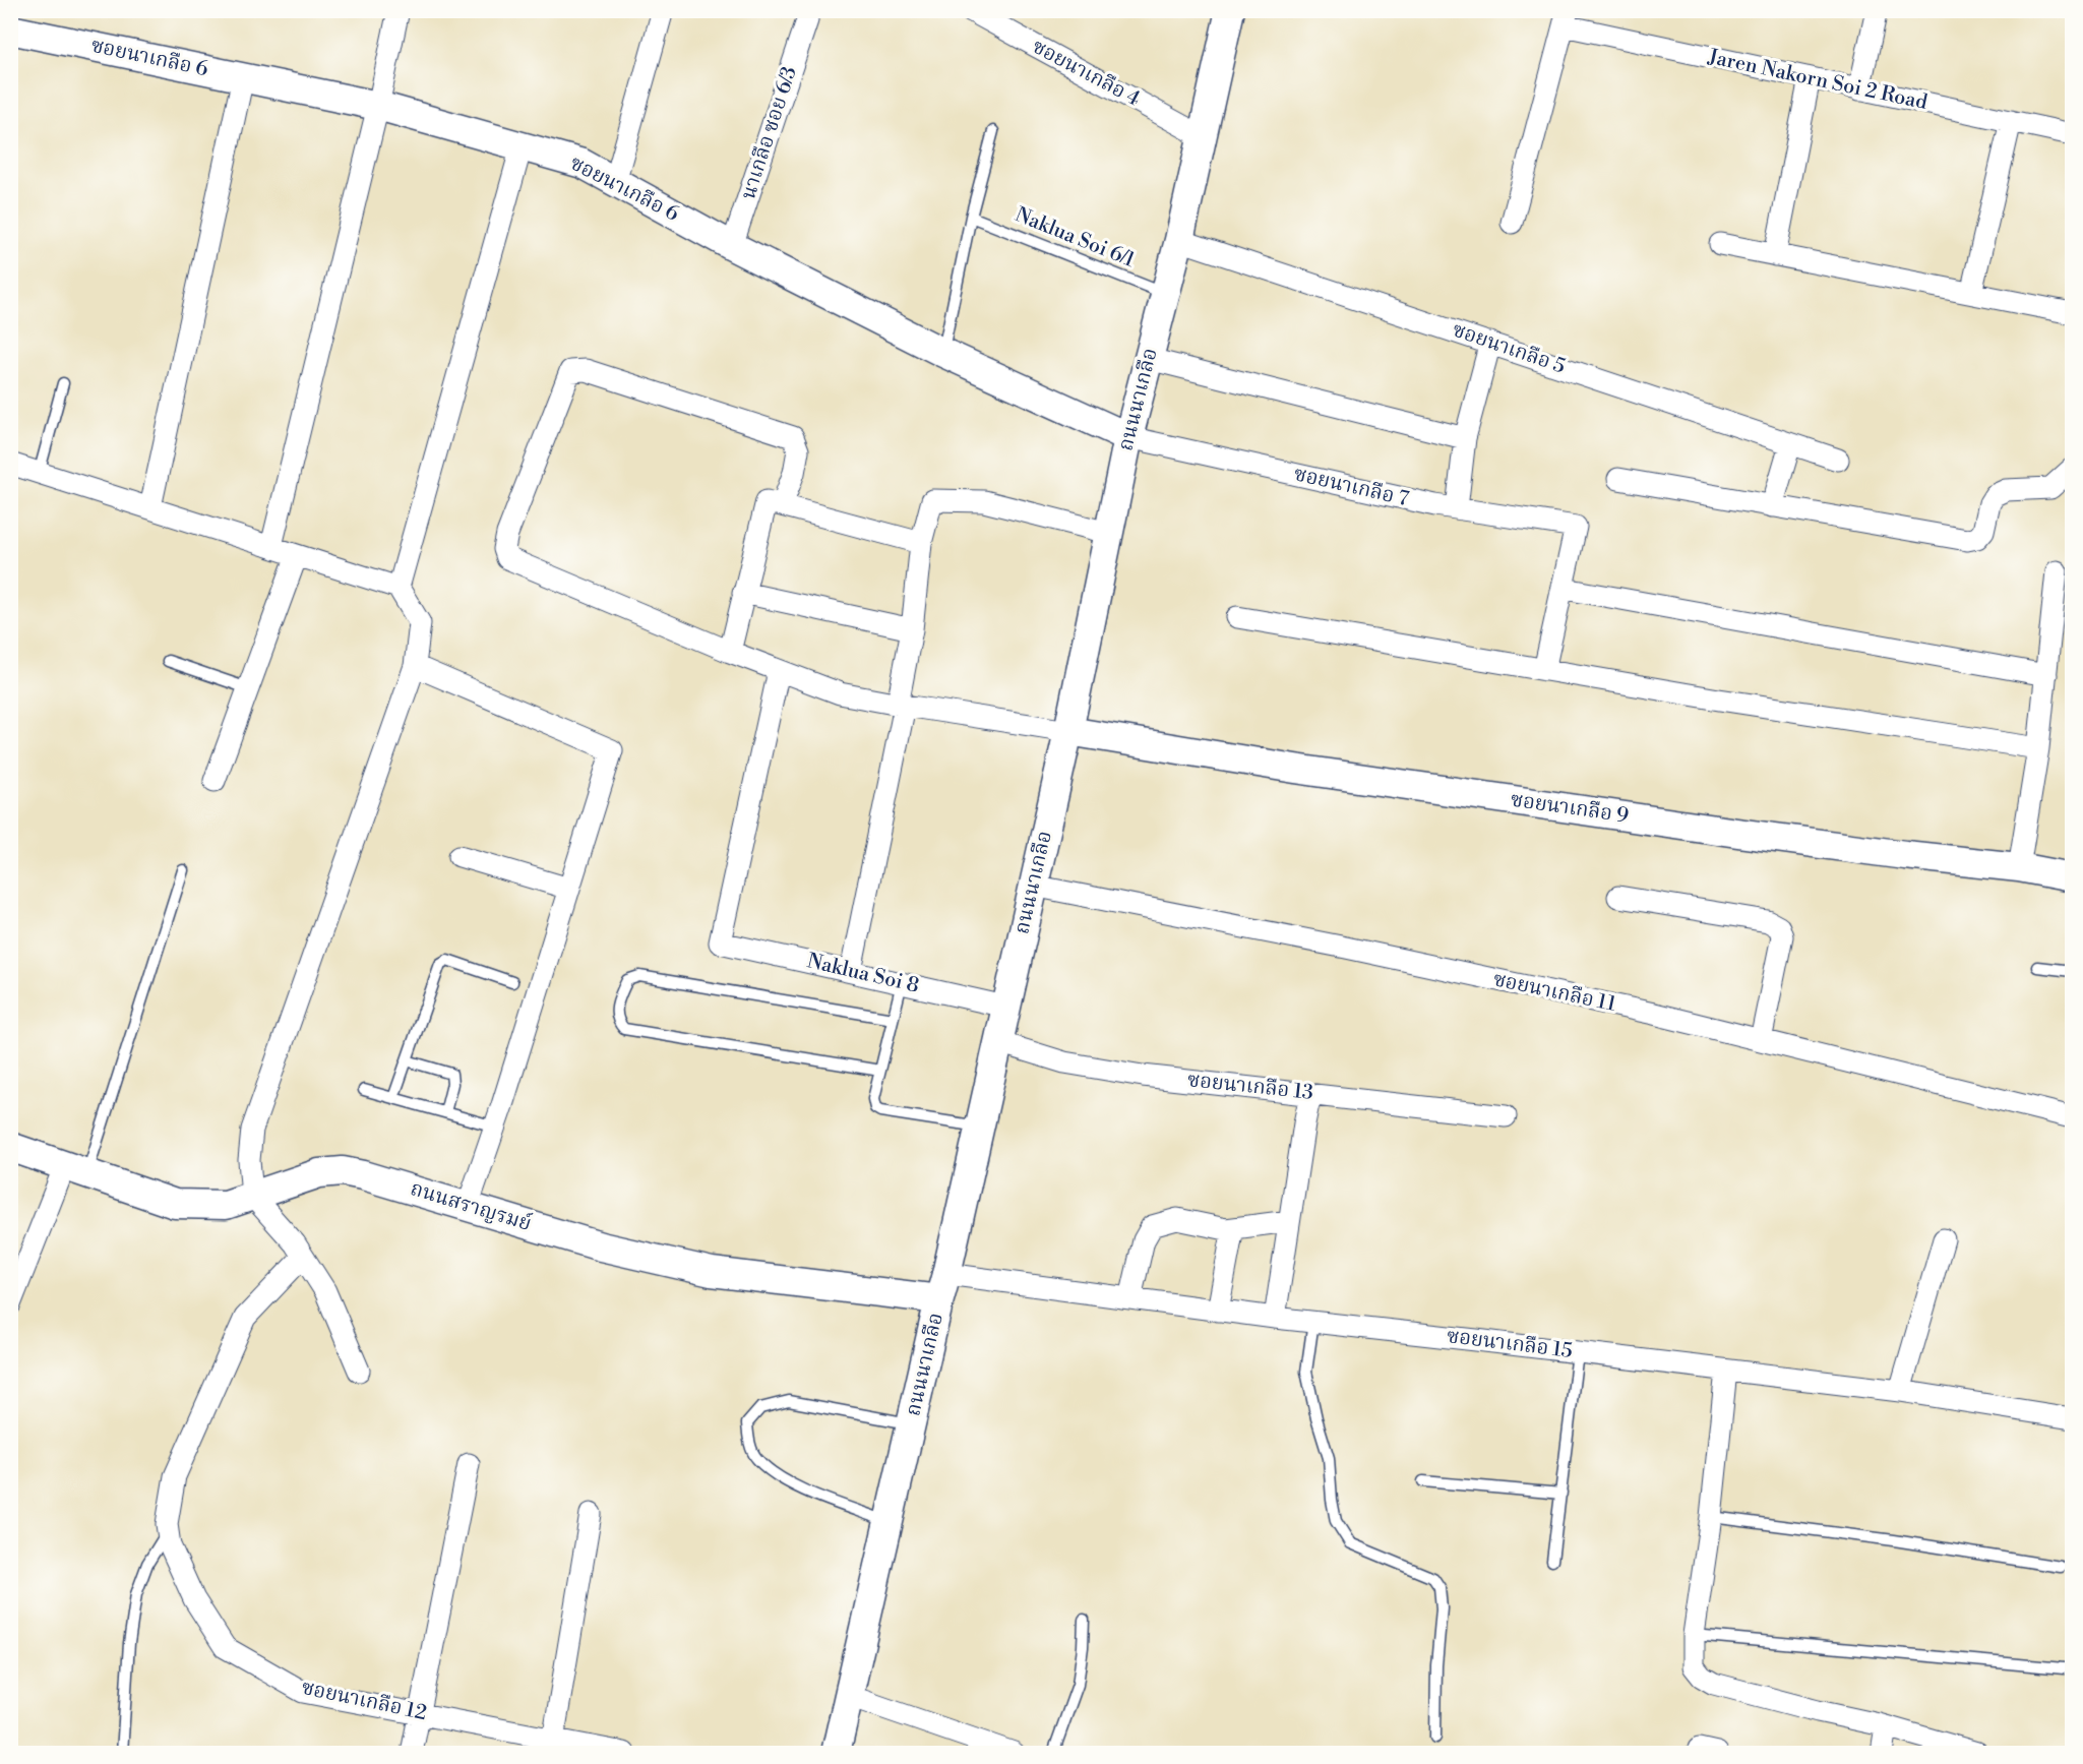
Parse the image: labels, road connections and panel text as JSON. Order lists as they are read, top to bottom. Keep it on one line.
{"streets":{"street":["ซอยนาเกลือ 6","ซอยนาเกลือ 4","Jaren Nakorn Soi 2 Road","นาเกลือ ซอย 6/3","ซอยนาเกลือ 5","ถนนนาเกลือ","ซอยนาเกลือ 7","ซอยนาเกลือ 9","Naklua Soi 8","ซอยนาเกลือ 11","ซอยนาเกลือ 13","ถนนสราญรมย์","ซอยนาเกลือ 15","ซอยนาเกลือ 12"],"lane":["Naklua Soi 6/1"]},"crossings":[["ซอยนาเกลือ 6","นาเกลือ ซอย 6/3"],["ซอยนาเกลือ 6","ถนนนาเกลือ"],["ซอยนาเกลือ 6","ซอยนาเกลือ 7"],["ซอยนาเกลือ 4","ถนนนาเกลือ"],["Naklua Soi 6/1","ถนนนาเกลือ"],["ซอยนาเกลือ 5","ถนนนาเกลือ"],["ถนนนาเกลือ","ซอยนาเกลือ 7"],["ถนนนาเกลือ","ซอยนาเกลือ 9"],["ถนนนาเกลือ","Naklua Soi 8"],["ถนนนาเกลือ","ซอยนาเกลือ 11"],["ถนนนาเกลือ","ซอยนาเกลือ 13"],["ถนนนาเกลือ","ถนนสราญรมย์"],["ถนนนาเกลือ","ซอยนาเกลือ 15"],["ถนนสราญรมย์","ซอยนาเกลือ 15"]]}
